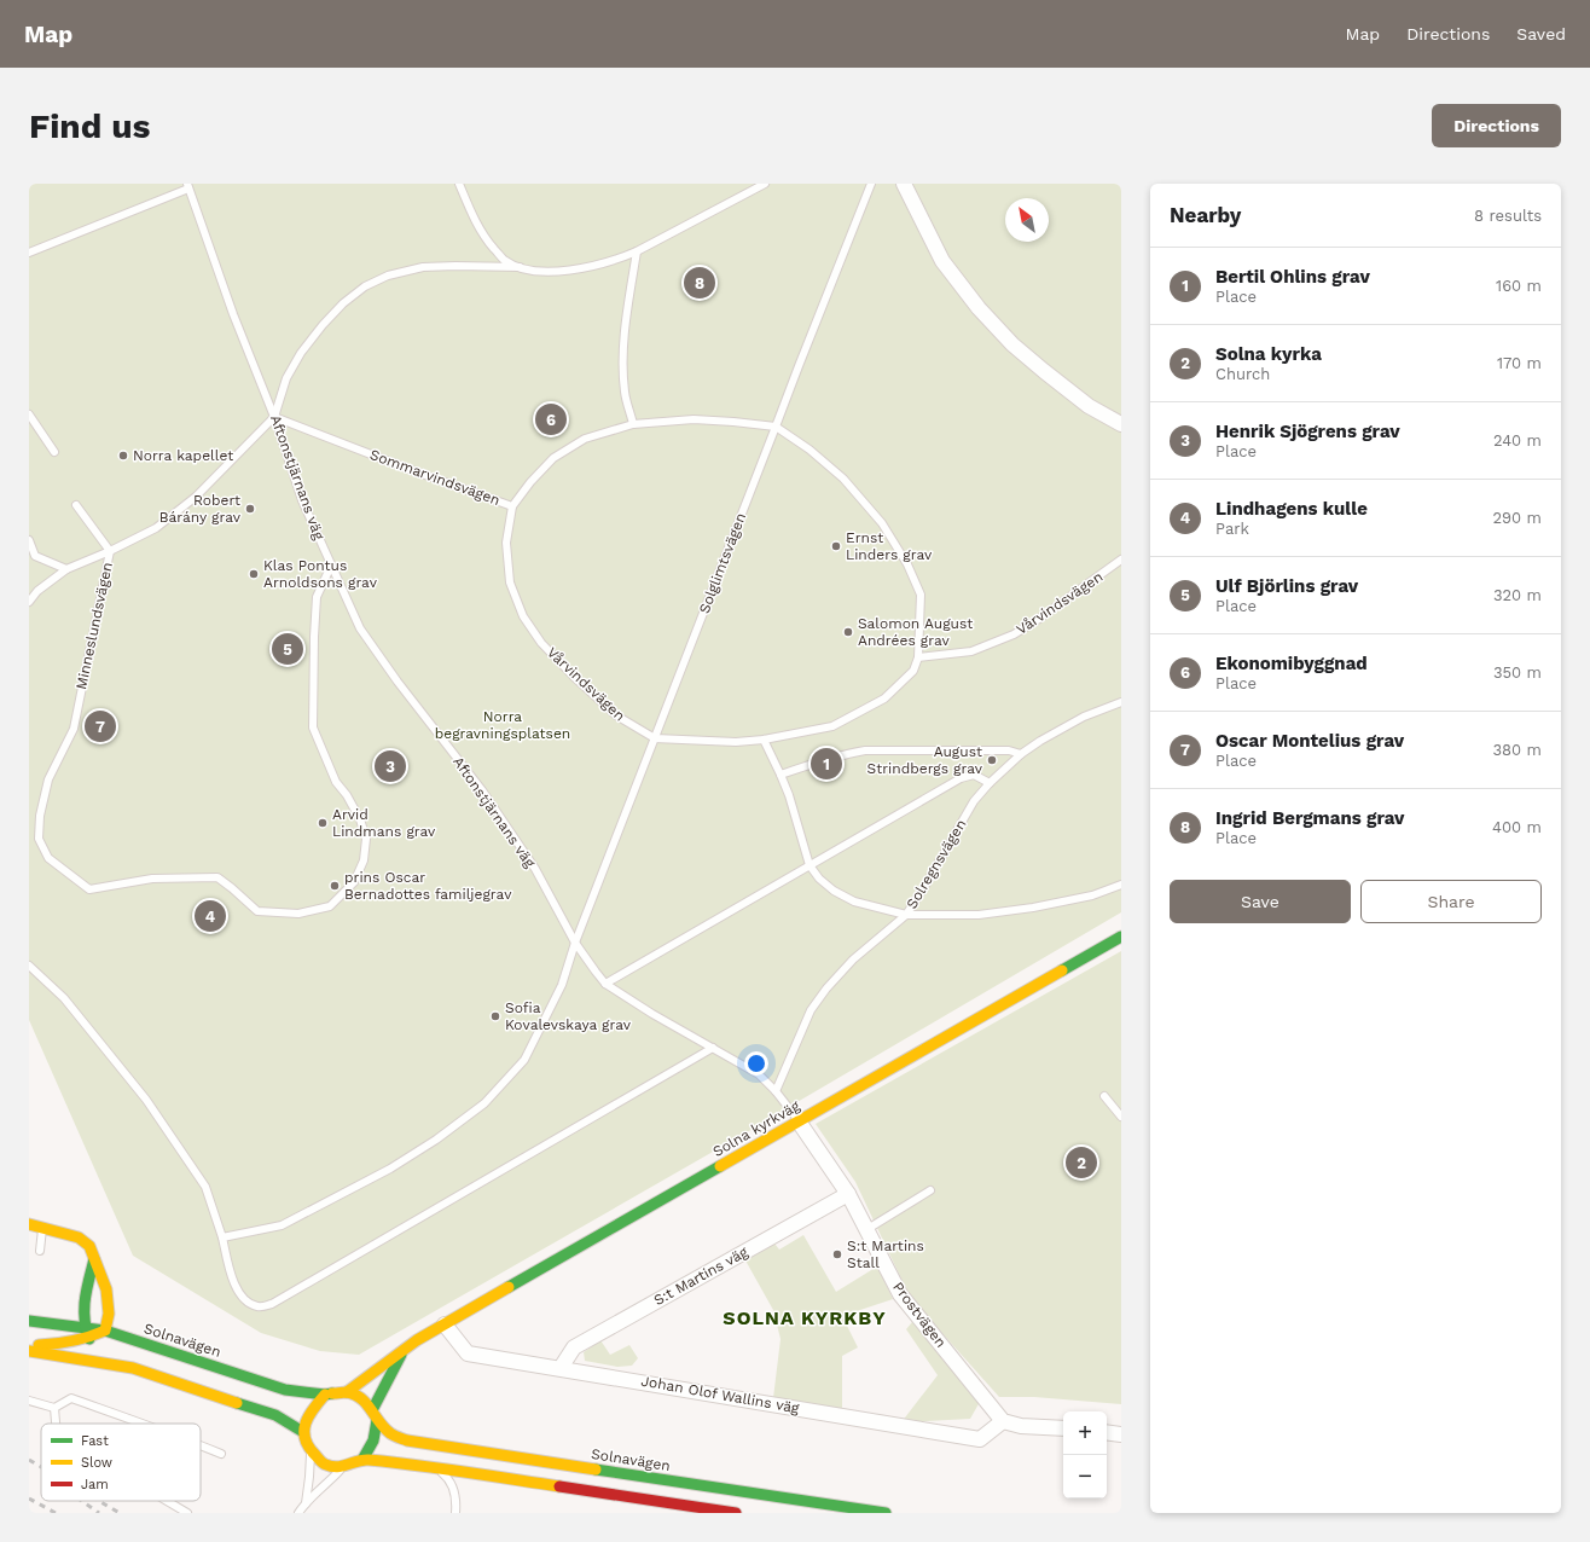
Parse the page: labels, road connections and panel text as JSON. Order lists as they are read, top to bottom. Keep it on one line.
{"streets":{"main road":["Solna kyrkväg","Solnavägen"],"street":["S:t Martins väg","Prostvägen","Johan Olof Wallins väg"],"lane":["Aftonstjärnans väg","Sommarvindsvägen","Solglimtsvägen","Vårvindsvägen","Minneslundsvägen","Solregnsvägen"]},"crossings":[["Aftonstjärnans väg","Sommarvindsvägen"],["Aftonstjärnans väg","Solglimtsvägen"],["Aftonstjärnans väg","Minneslundsvägen"],["Aftonstjärnans väg","Solregnsvägen"],["Aftonstjärnans väg","Solna kyrkväg"],["Aftonstjärnans väg","Prostvägen"],["Sommarvindsvägen","Solglimtsvägen"],["Sommarvindsvägen","Vårvindsvägen"],["Solglimtsvägen","Vårvindsvägen"],["Solna kyrkväg","Prostvägen"],["Solna kyrkväg","Solnavägen"],["Solna kyrkväg","Johan Olof Wallins väg"],["S:t Martins väg","Prostvägen"],["S:t Martins väg","Johan Olof Wallins väg"],["Prostvägen","Johan Olof Wallins väg"]],"districts":["SOLNA KYRKBY"],"parks":["Norra begravningsplatsen"],"places":["Norra kapellet","Robert Bárány grav","Ernst Linders grav","Klas Pontus Arnoldsons grav","Salomon August Andrées grav","August Strindbergs grav","Arvid Lindmans grav","prins Oscar Bernadottes familjegrav","Sofia Kovalevskaya grav","S:t Martins Stall"],"legend":["Fast","Slow","Jam"],"north":"top left","page":{"header":"Map","nav":["Map","Directions","Saved"],"buttons":["Directions",["Save","Share"]],"title":"Find us","heading":["Nearby","8 results"],"list":[{"mark":"1","name":"Bertil Ohlins grav","note":"Place","value":"160 m"},{"mark":"2","name":"Solna kyrka","note":"Church","value":"170 m"},{"mark":"3","name":"Henrik Sjögrens grav","note":"Place","value":"240 m"},{"mark":"4","name":"Lindhagens kulle","note":"Park","value":"290 m"},{"mark":"5","name":"Ulf Björlins grav","note":"Place","value":"320 m"},{"mark":"6","name":"Ekonomibyggnad","note":"Place","value":"350 m"},{"mark":"7","name":"Oscar Montelius grav","note":"Place","value":"380 m"},{"mark":"8","name":"Ingrid Bergmans grav","note":"Place","value":"400 m"}],"pins":["8","6","5","7","1","3","4","2"],"map_buttons":["+","−"]}}
